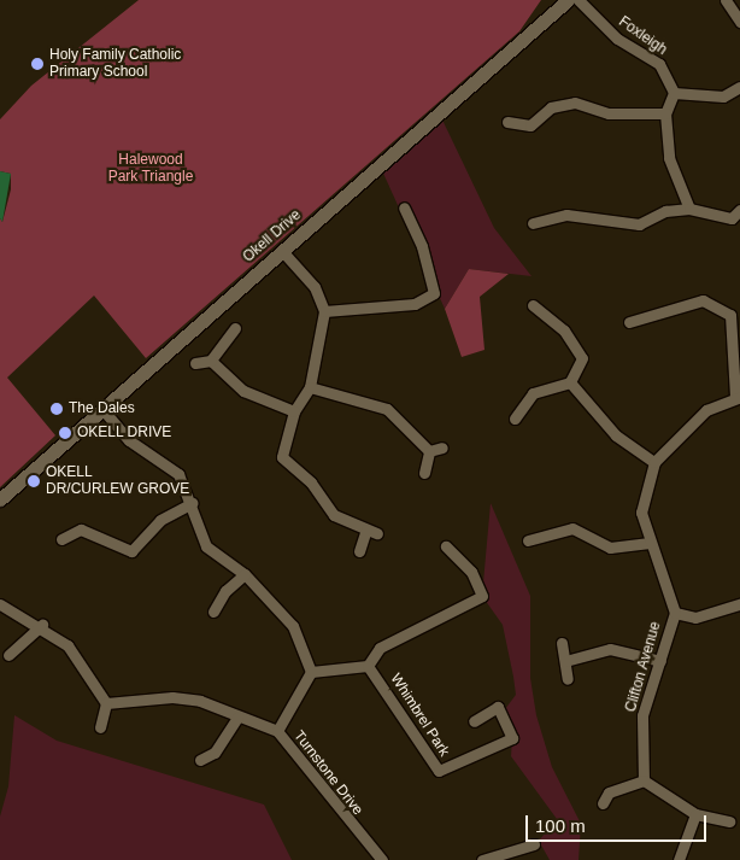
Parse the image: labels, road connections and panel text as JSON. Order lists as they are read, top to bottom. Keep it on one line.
{"streets":{"street":["Foxleigh","Okell Drive","Clifton Avenue","Whimbrel Park","Turnstone Drive"]},"parks":["Halewood Park Triangle"],"places":["Holy Family Catholic Primary School","The Dales","OKELL DRIVE","OKELL DR/CURLEW GROVE"],"scale_bar":"100 m"}
